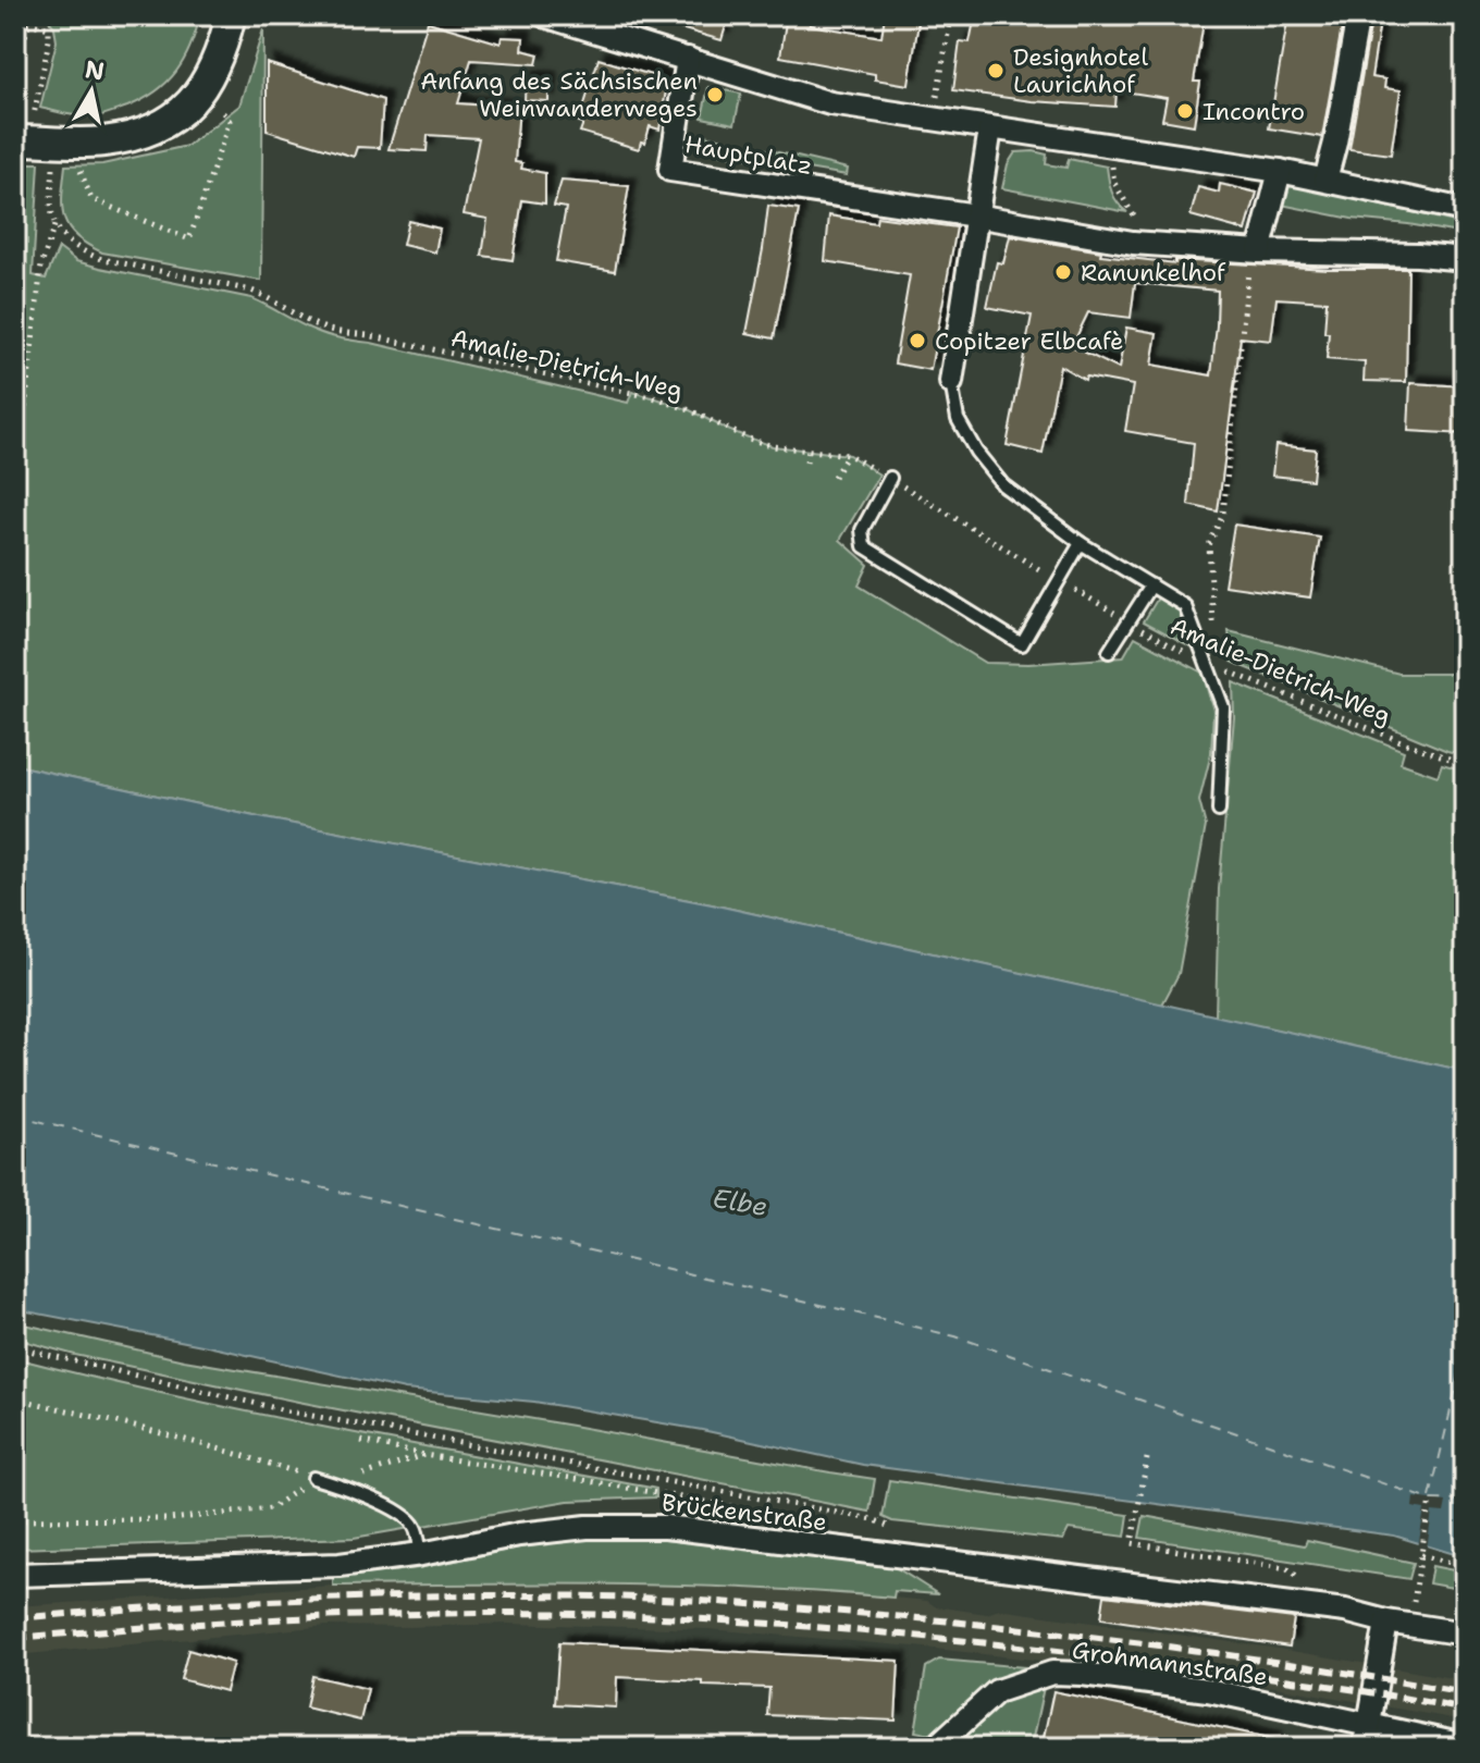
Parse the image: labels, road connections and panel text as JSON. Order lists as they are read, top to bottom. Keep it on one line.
{"streets":{"street":["Hauptplatz","Brückenstraße","Grohmannstraße"],"path":["Amalie-Dietrich-Weg"]},"water":["Elbe"],"places":["Designhotel Laurichhof","Anfang des Sächsischen Weinwanderweges","Incontro","Ranunkelhof","Copitzer Elbcafè"],"north":"top"}
